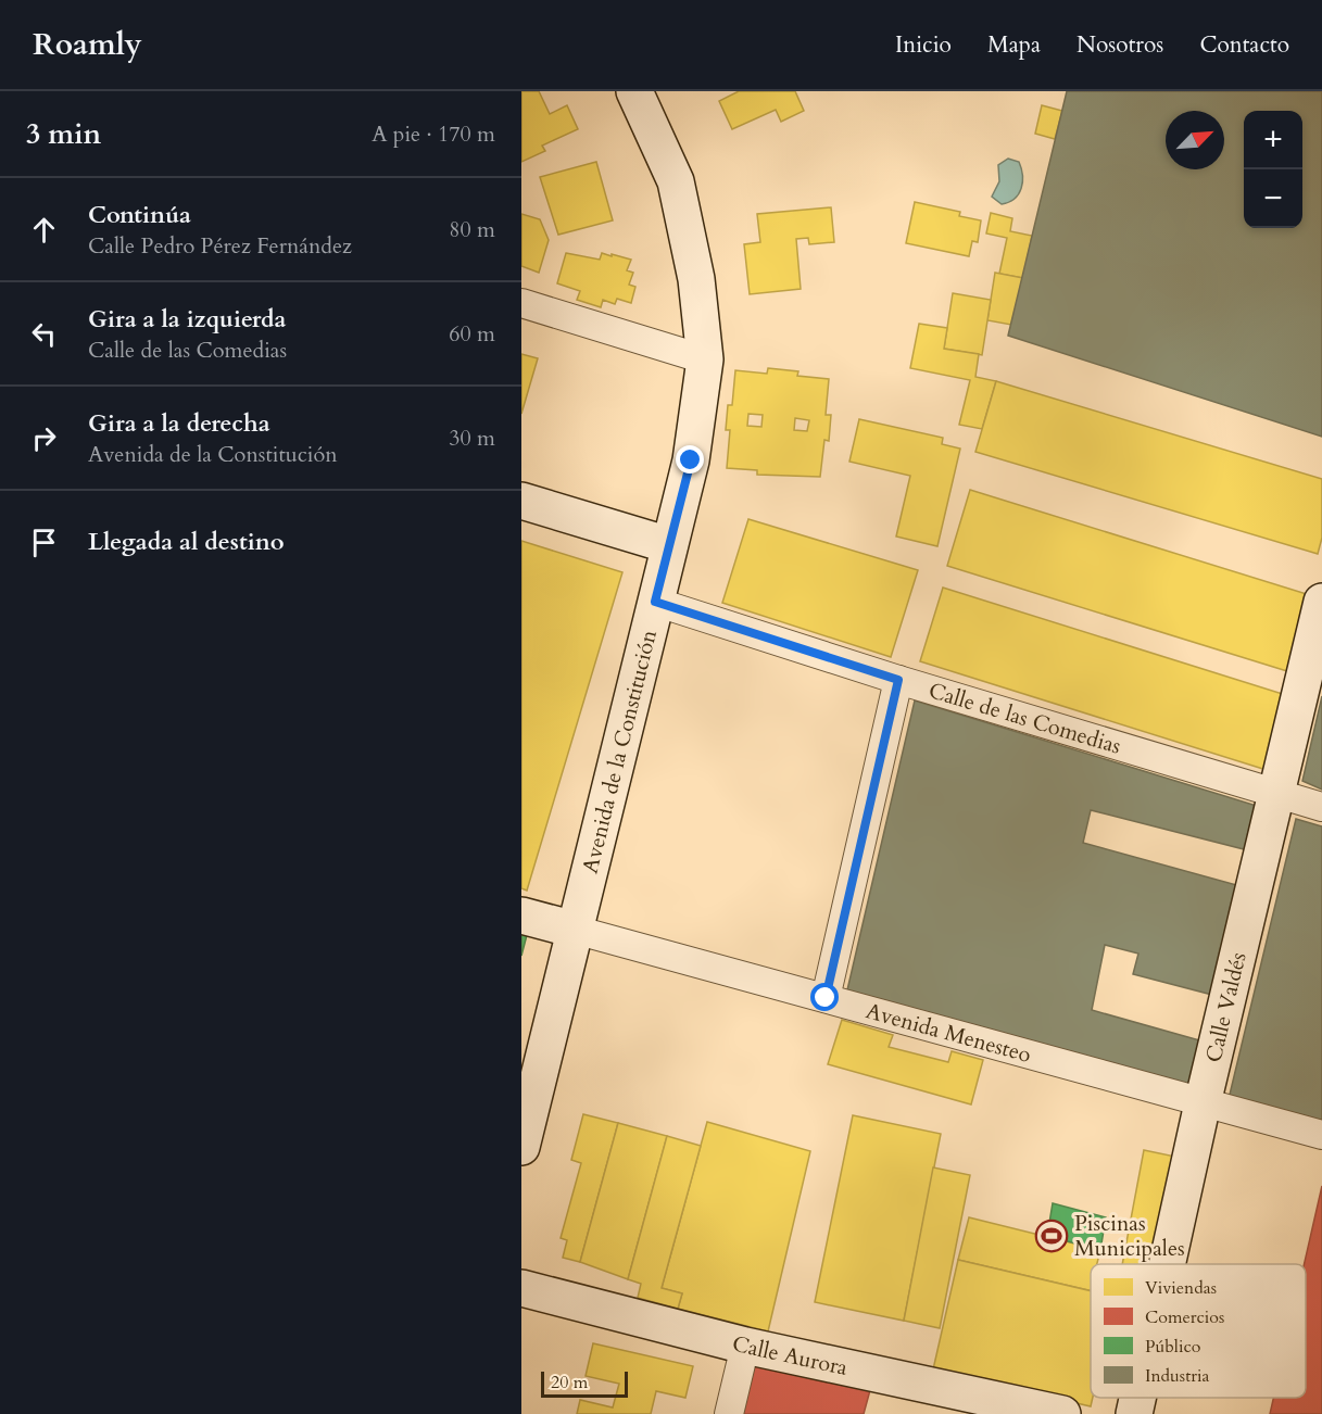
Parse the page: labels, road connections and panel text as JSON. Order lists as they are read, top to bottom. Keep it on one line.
{"streets":{"street":["Calle de las Comedias","Avenida de la Constitución","Calle Valdés","Avenida Menesteo","Calle Aurora"]},"crossings":[["Calle de las Comedias","Avenida de la Constitución"],["Calle de las Comedias","Calle Valdés"],["Avenida de la Constitución","Avenida Menesteo"],["Calle Valdés","Avenida Menesteo"]],"places":{"sports":["Piscinas Municipales"]},"legend":["Viviendas","Comercios","Público","Industria"],"scale_bar":"20 m","north":"top right","page":{"header":"Roamly","nav":["Inicio","Mapa","Nosotros","Contacto"],"heading":["3 min","A pie · 170 m"],"map_buttons":["+","−"],"list":[["Continúa","Calle Pedro Pérez Fernández","80 m"],["Gira a la izquierda","Calle de las Comedias","60 m"],["Gira a la derecha","Avenida de la Constitución","30 m"],"Llegada al destino"],"scale":"20 m"}}
